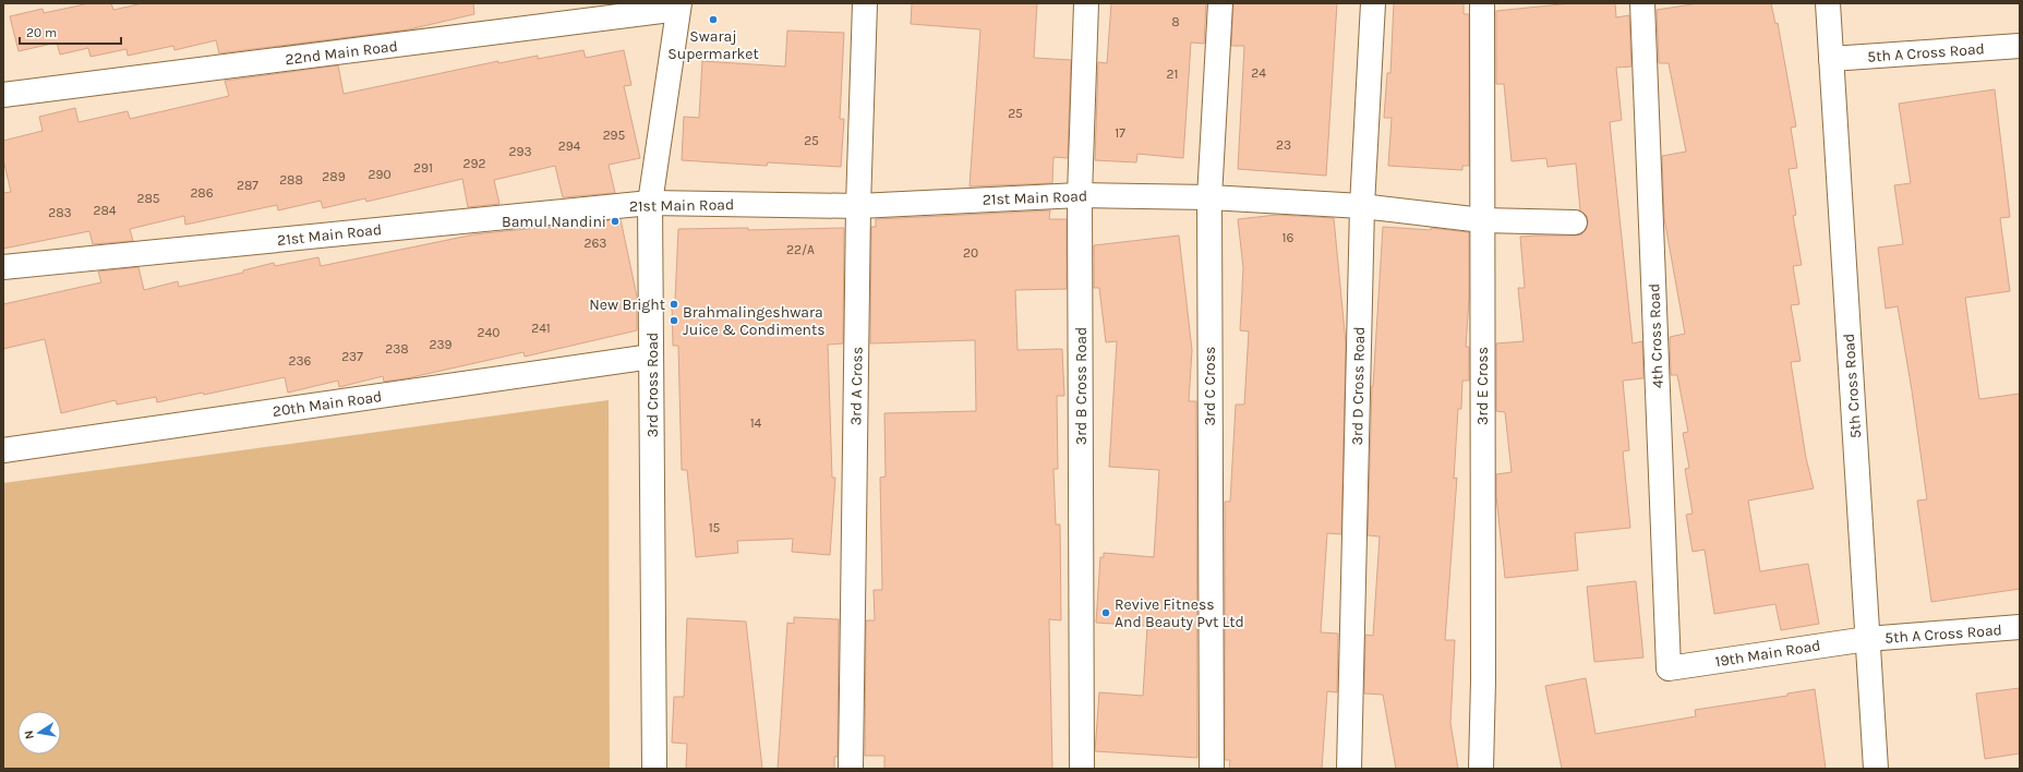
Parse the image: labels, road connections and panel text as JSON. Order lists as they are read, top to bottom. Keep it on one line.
{"streets":{"street":["22nd Main Road","5th A Cross Road","21st Main Road","4th Cross Road","3rd Cross Road","3rd A Cross","3rd B Cross Road","3rd C Cross","3rd D Cross Road","3rd E Cross","5th Cross Road","20th Main Road","19th Main Road"]},"crossings":[["22nd Main Road","3rd Cross Road"],["5th A Cross Road","5th Cross Road"],["5th A Cross Road","19th Main Road"],["21st Main Road","3rd Cross Road"],["21st Main Road","3rd A Cross"],["21st Main Road","3rd B Cross Road"],["21st Main Road","3rd C Cross"],["21st Main Road","3rd D Cross Road"],["21st Main Road","3rd E Cross"],["4th Cross Road","19th Main Road"],["3rd Cross Road","20th Main Road"],["5th Cross Road","19th Main Road"]],"places":["Swaraj Supermarket","Bamul Nandini","New Bright","Brahmalingeshwara Juice & Condiments","Revive Fitness And Beauty Pvt Ltd"],"house_numbers":["8","24","21","25","17","295","25","23","294","293","292","291","290","289","288","287","286","285","284","283","16","263","22/A","20","241","240","239","238","237","236","14","15"],"scale_bar":"20 m","north":"left"}
